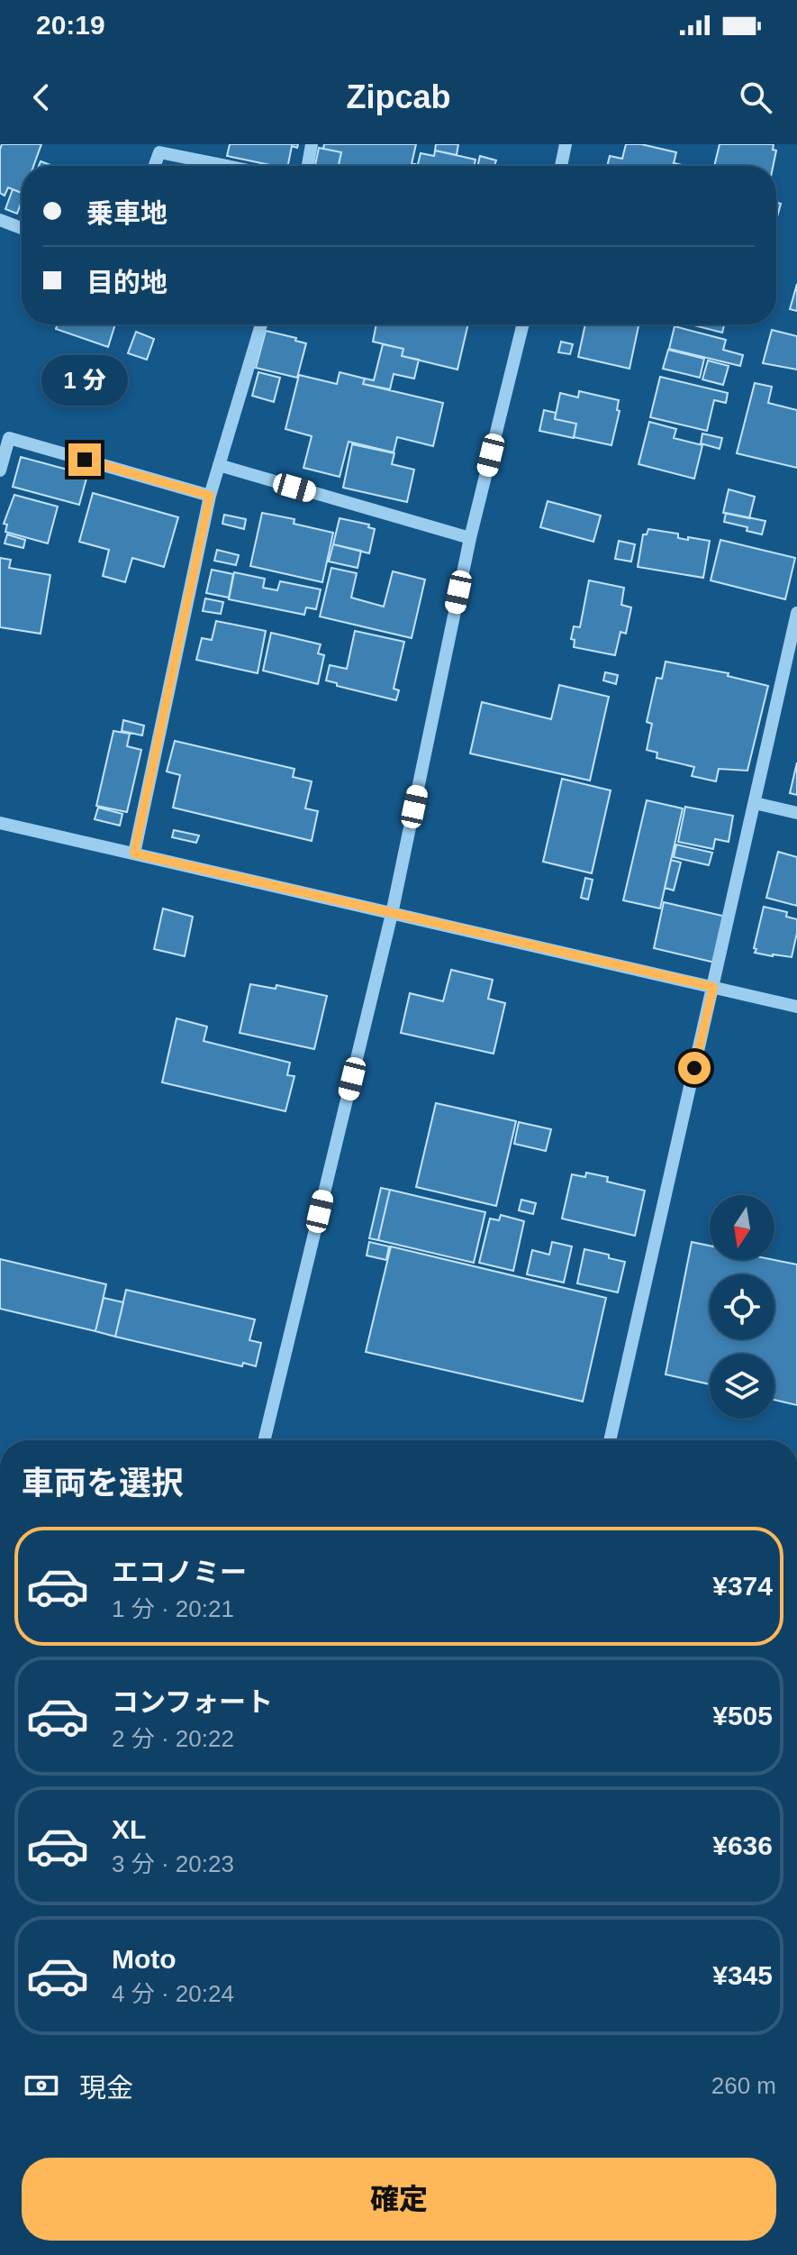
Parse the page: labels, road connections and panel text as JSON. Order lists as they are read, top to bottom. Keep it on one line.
{"north":"bottom","page":{"status":"20:19","header":"Zipcab","banner":["乗車地","目的地"],"bubble":"1 分","heading":"車両を選択","list":[{"name":"エコノミー","note":"1 分 · 20:21","value":"¥374"},{"name":"コンフォート","note":"2 分 · 20:22","value":"¥505"},{"name":"XL","note":"3 分 · 20:23","value":"¥636"},{"name":"Moto","note":"4 分 · 20:24","value":"¥345"}],"pay":["現金","260 m"],"buttons":"確定"}}
